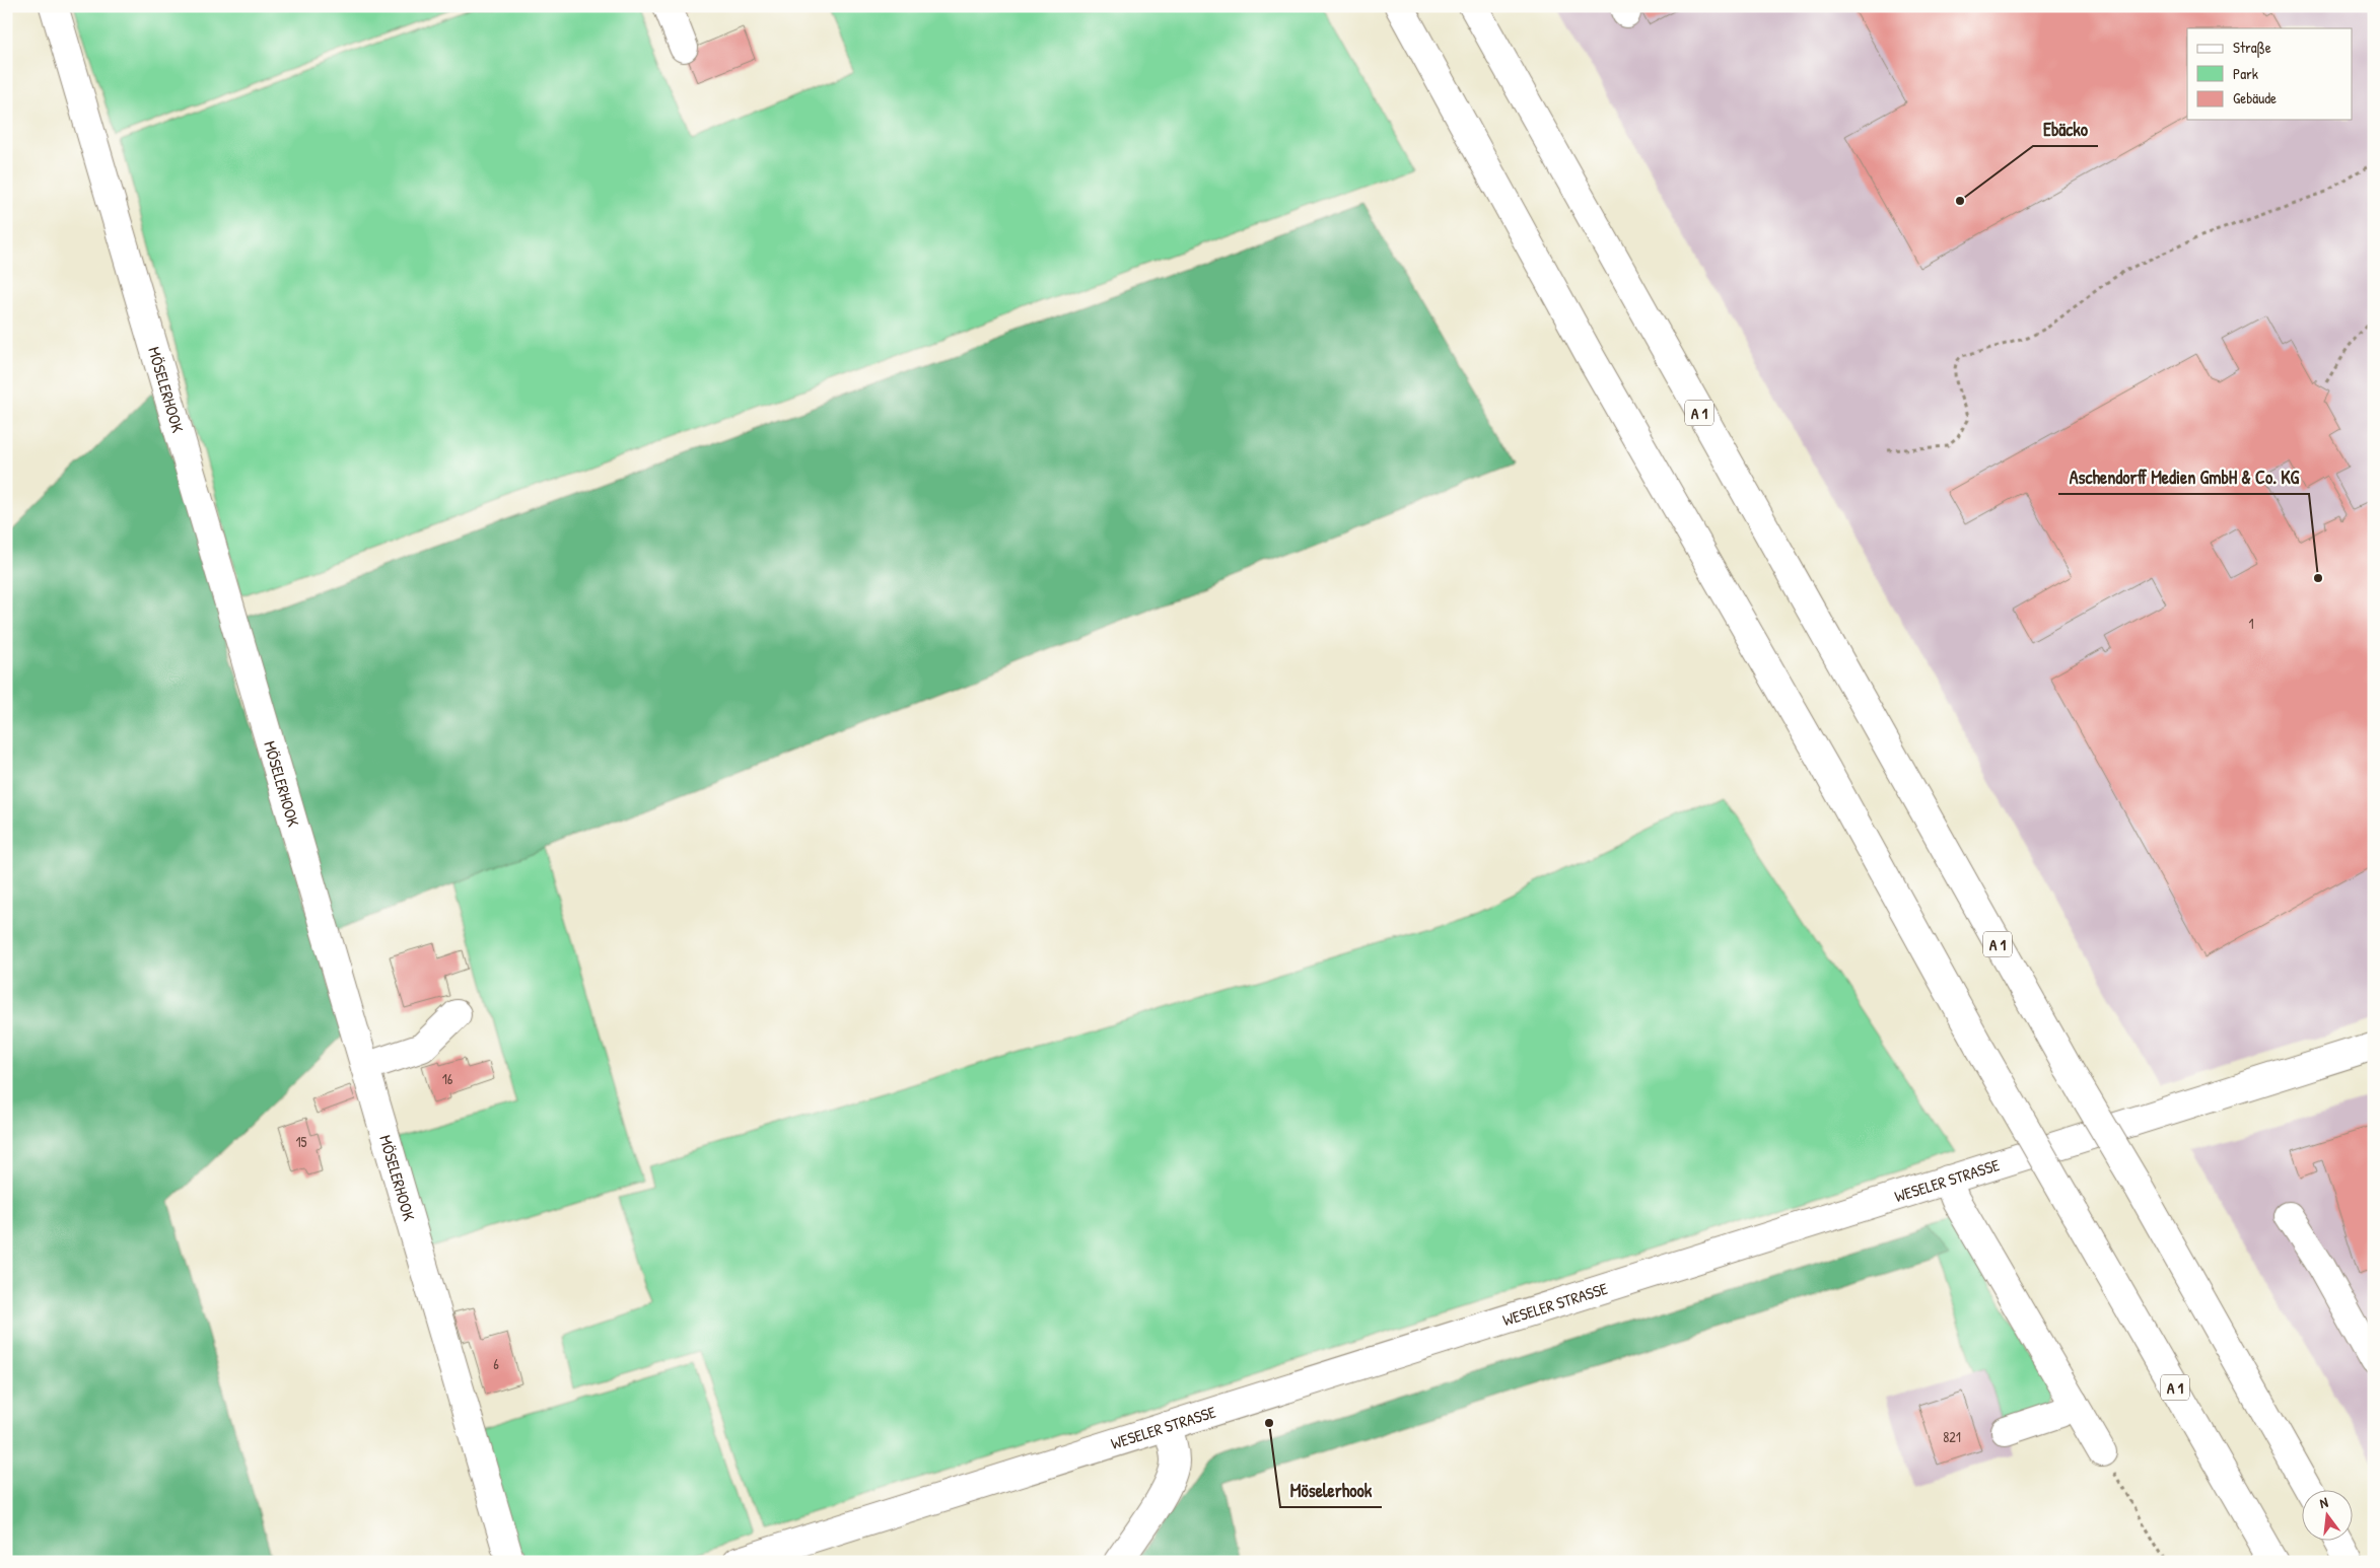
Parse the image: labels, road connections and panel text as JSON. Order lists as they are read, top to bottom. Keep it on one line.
{"streets":{"main road":["MÖSELERHOOK","A 1","WESELER STRASSE"]},"places":["Ebäcko","Aschendorff Medien GmbH & Co. KG","Möselerhook"],"house_numbers":["1","16","15","6","821"],"legend":["Straße","Park","Gebäude"],"north":"top"}
